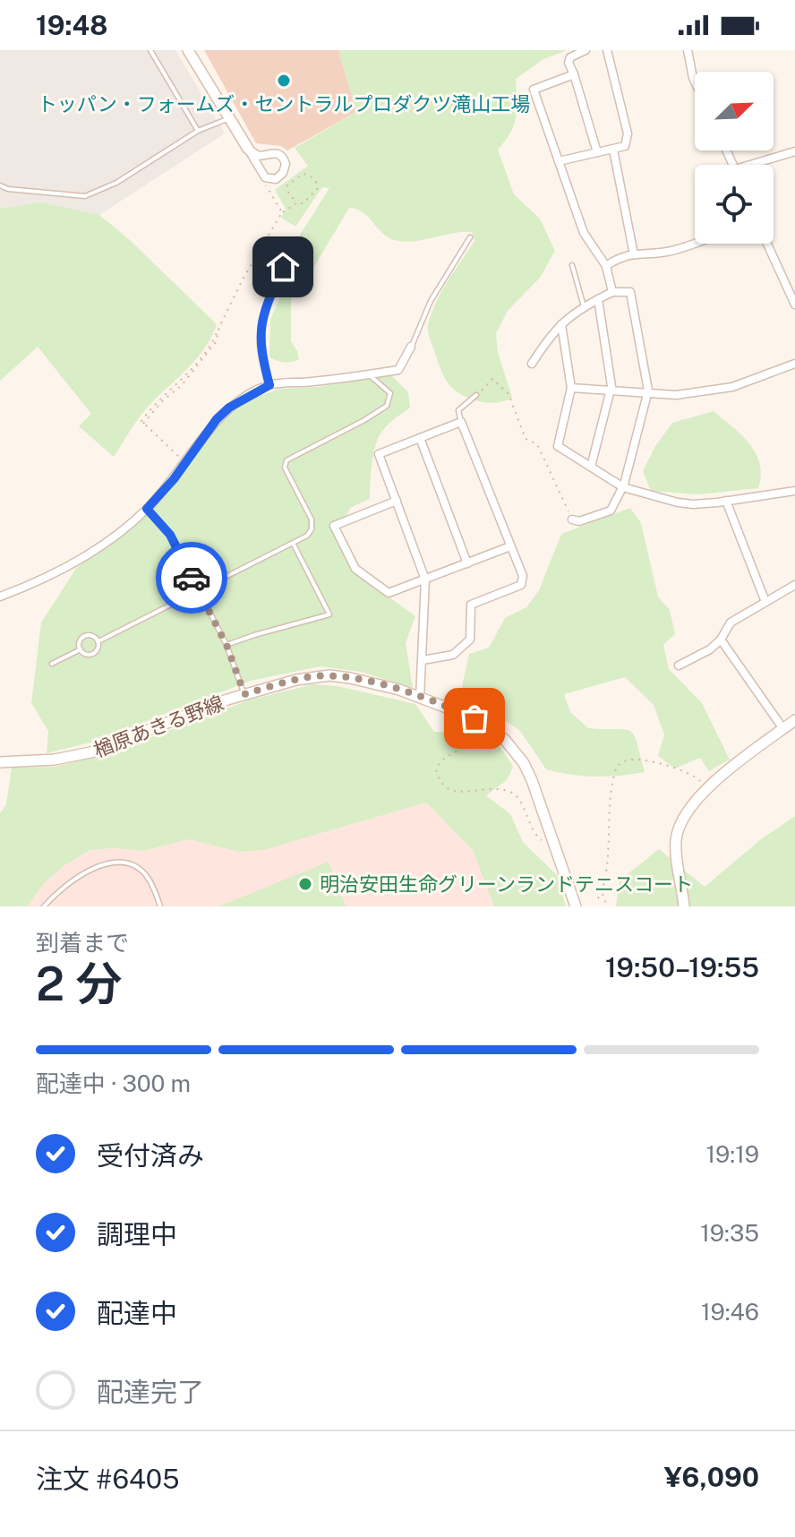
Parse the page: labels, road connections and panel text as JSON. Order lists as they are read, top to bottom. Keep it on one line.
{"streets":{"main road":["楢原あきる野線"]},"places":["トッパン・フォームズ・セントラルプロダクツ滝山工場","明治安田生命グリーンランドテニスコート"],"north":"top right","page":{"status":"19:48","heading":["2 分","到着まで","19:50–19:55"],"panel":["注文 #6405","¥6,090"],"bar":"配達中 · 300 m","list":[["受付済み","19:19"],["調理中","19:35"],["配達中","19:46"],"配達完了"]}}
